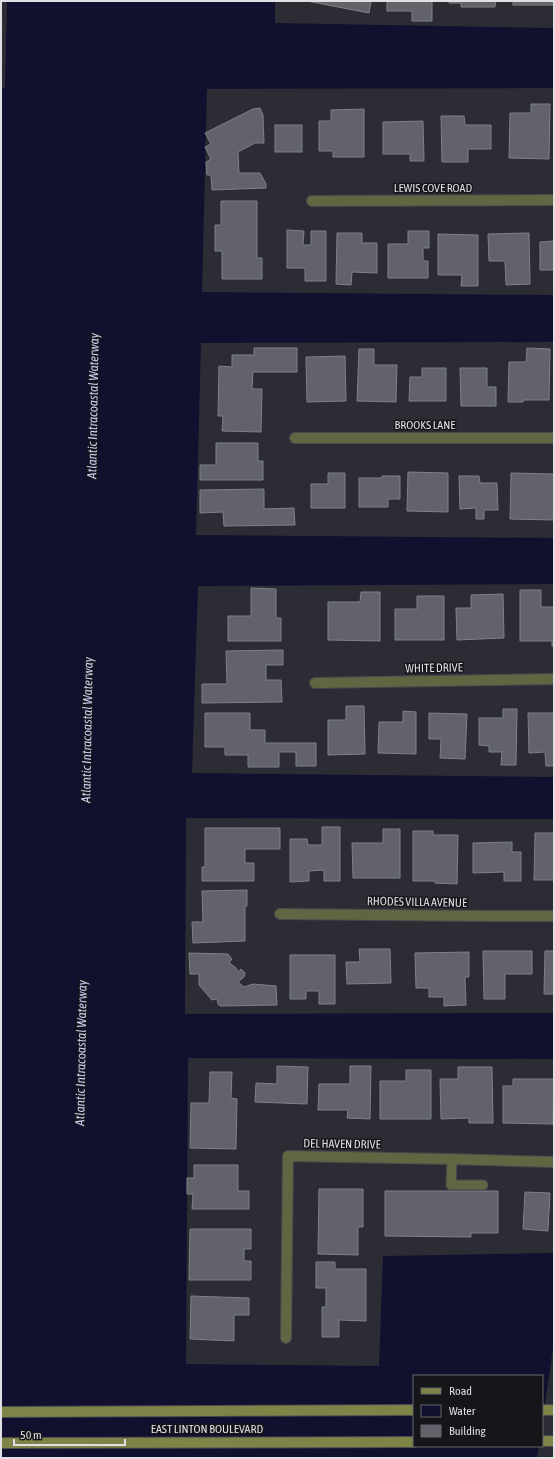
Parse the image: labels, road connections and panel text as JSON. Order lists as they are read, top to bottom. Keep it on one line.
{"streets":{"main road":["EAST LINTON BOULEVARD"],"street":["LEWIS COVE ROAD","BROOKS LANE","WHITE DRIVE","RHODES VILLA AVENUE","DEL HAVEN DRIVE"]},"water":["Atlantic Intracoastal Waterway"],"legend":["Road","Water","Building"],"scale_bar":"50 m"}
